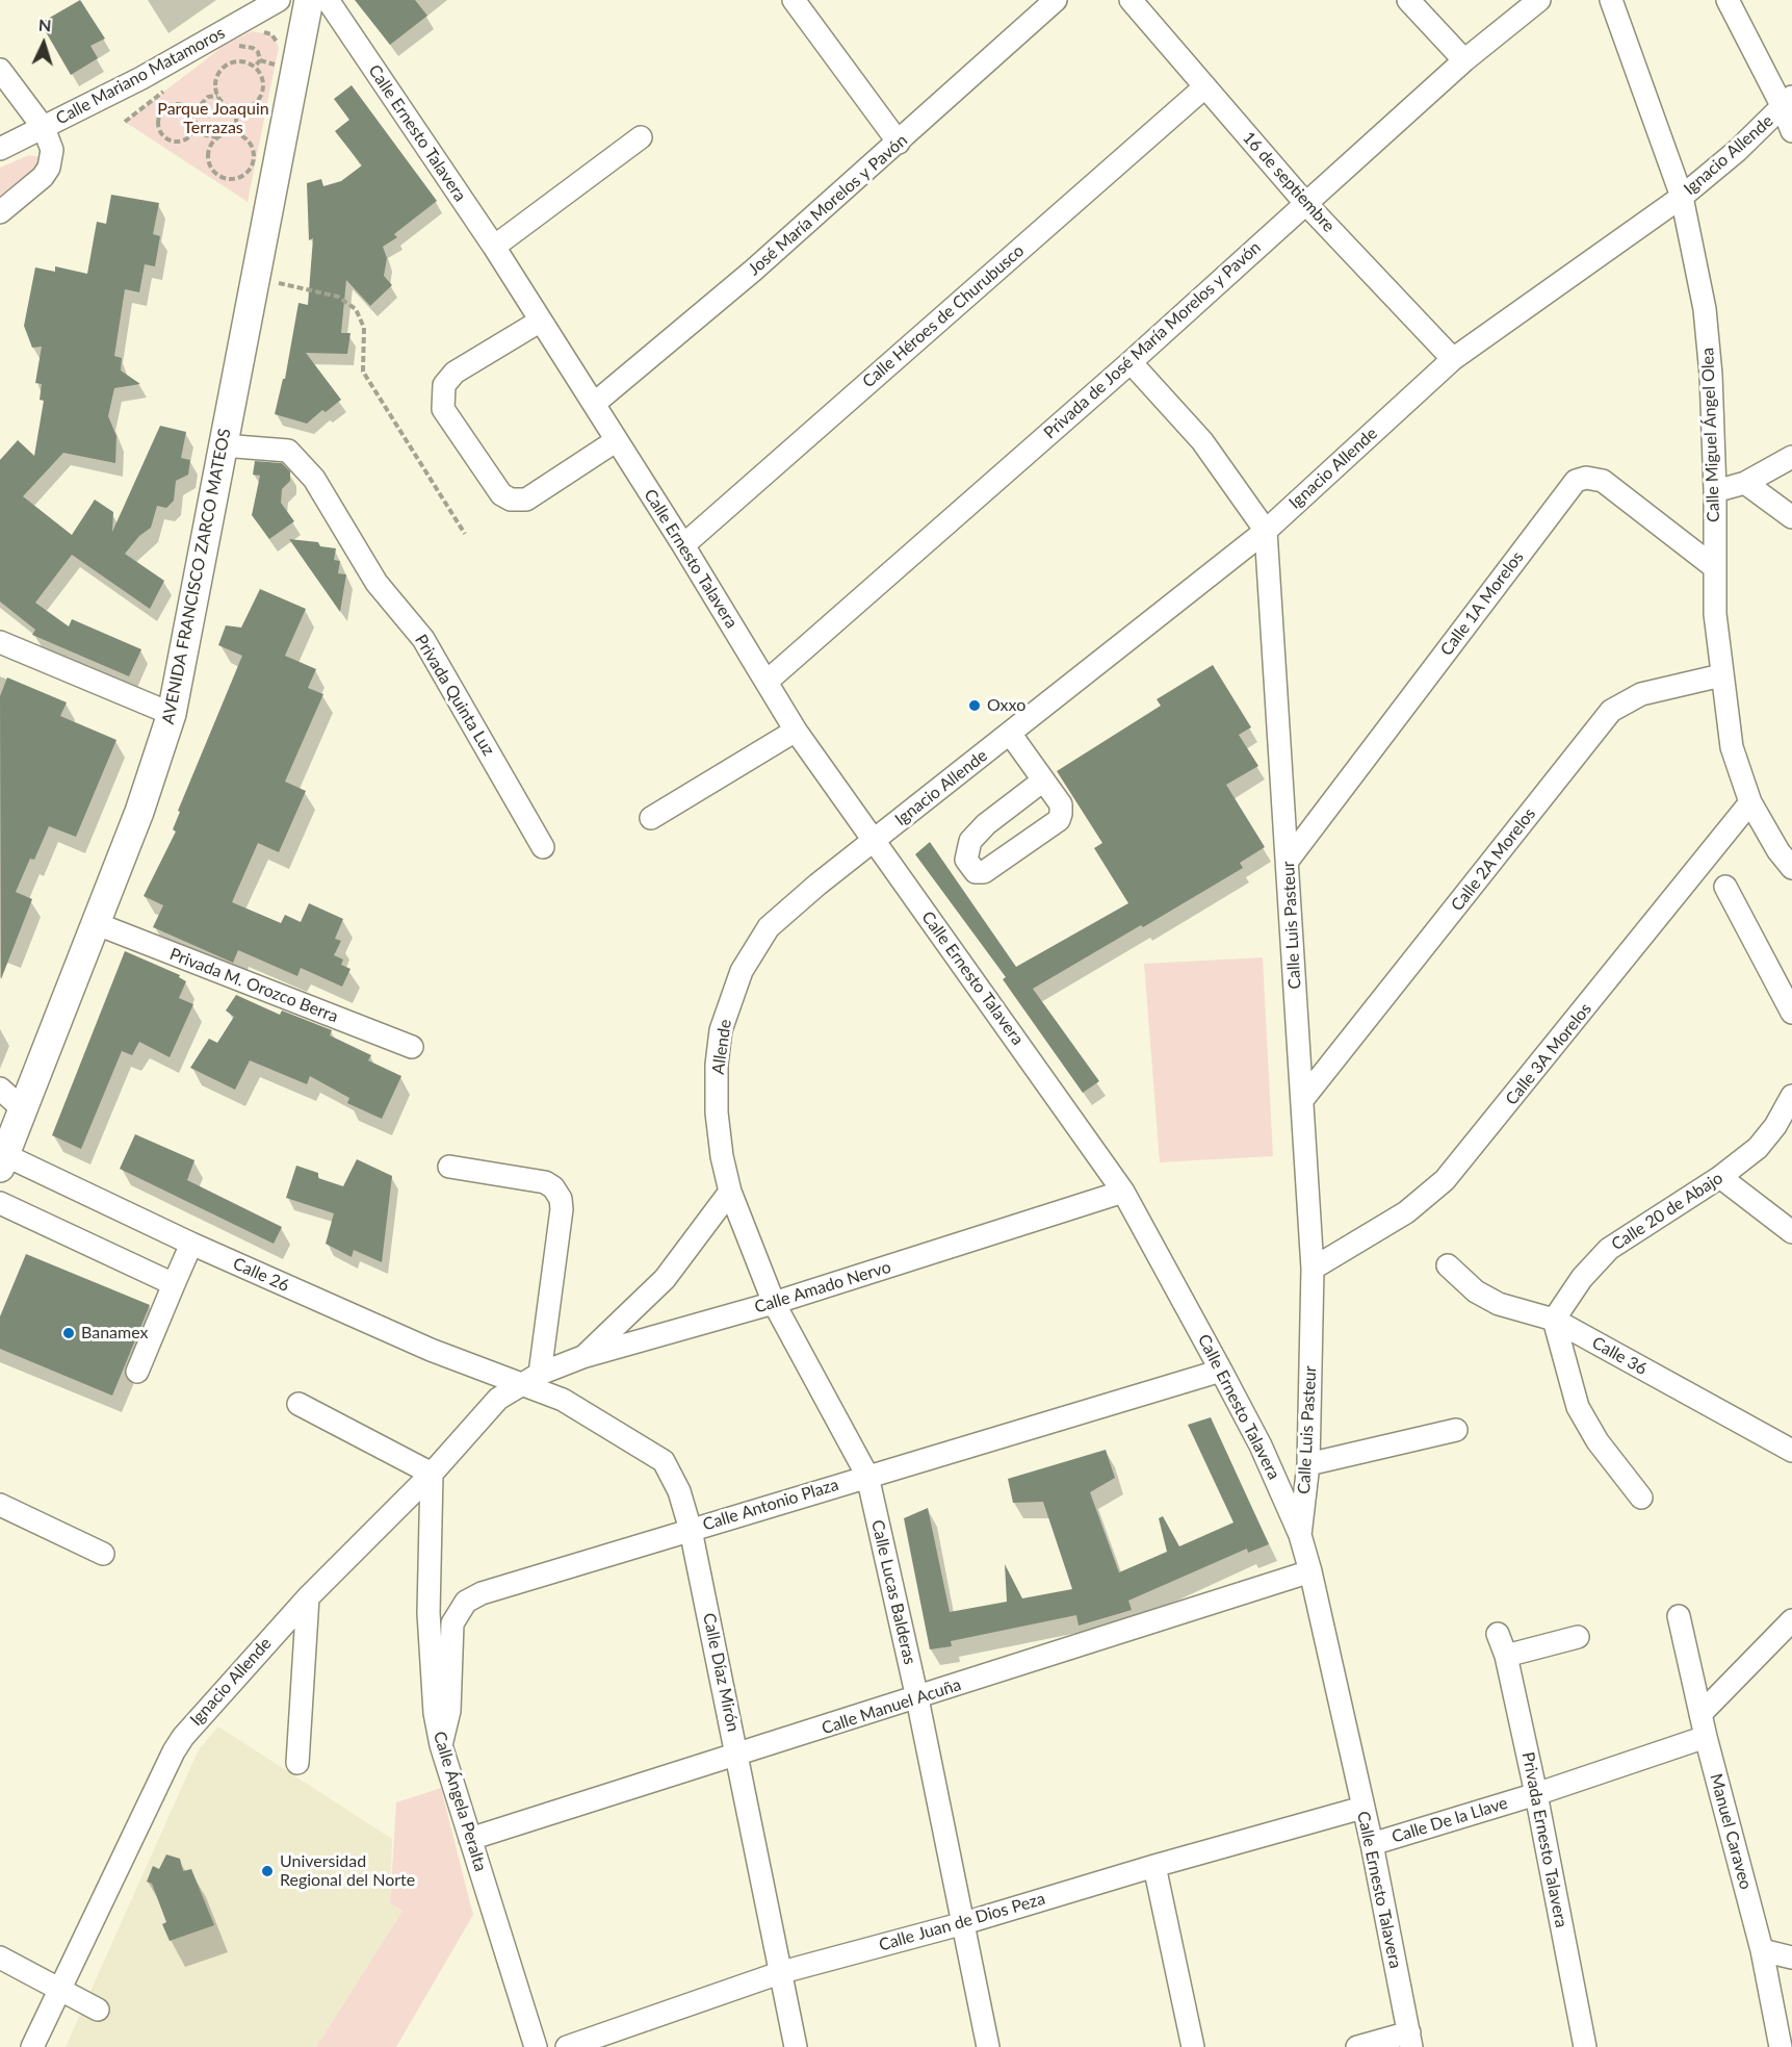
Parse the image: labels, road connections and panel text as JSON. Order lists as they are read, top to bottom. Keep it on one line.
{"streets":{"main road":["AVENIDA FRANCISCO ZARCO MATEOS"],"street":["Calle Mariano Matamoros","Calle Ernesto Talavera","Ignacio Allende","16 de septiembre","José María Morelos y Pavón","Calle Héroes de Churubusco","Privada de José María Morelos y Pavón","Calle Miguel Ángel Olea","Calle 1A Morelos","Privada Quinta Luz","Calle 2A Morelos","Calle Luis Pasteur","Privada M. Orozco Berra","Allende","Calle 3A Morelos","Calle 20 de Abajo","Calle 26","Calle Amado Nervo","Calle 36","Calle Antonio Plaza","Calle Lucas Balderas","Calle Díaz Mirón","Calle Manuel Acuña","Calle Ángela Peralta","Calle De la Llave","Manuel Caraveo","Privada Ernesto Talavera","Calle Juan de Dios Peza"]},"crossings":[["Calle Ernesto Talavera","Ignacio Allende"],["Calle Ernesto Talavera","José María Morelos y Pavón"],["Calle Ernesto Talavera","Calle Héroes de Churubusco"],["Calle Ernesto Talavera","Privada de José María Morelos y Pavón"],["Calle Ernesto Talavera","Calle Luis Pasteur"],["Calle Ernesto Talavera","Allende"],["Calle Ernesto Talavera","Calle Amado Nervo"],["Calle Ernesto Talavera","Calle Antonio Plaza"],["Calle Ernesto Talavera","Calle Manuel Acuña"],["Calle Ernesto Talavera","Calle De la Llave"],["Calle Ernesto Talavera","Calle Juan de Dios Peza"],["Ignacio Allende","16 de septiembre"],["Ignacio Allende","Calle Miguel Ángel Olea"],["Ignacio Allende","Calle Luis Pasteur"],["Ignacio Allende","Allende"],["Ignacio Allende","Calle 26"],["Ignacio Allende","Calle Amado Nervo"],["Ignacio Allende","Calle Díaz Mirón"],["Ignacio Allende","Calle Ángela Peralta"],["16 de septiembre","Calle Héroes de Churubusco"],["16 de septiembre","Privada de José María Morelos y Pavón"],["Calle Miguel Ángel Olea","Calle 1A Morelos"],["Calle Miguel Ángel Olea","Calle 2A Morelos"],["Calle Miguel Ángel Olea","Calle 3A Morelos"],["AVENIDA FRANCISCO ZARCO MATEOS","Privada Quinta Luz"],["AVENIDA FRANCISCO ZARCO MATEOS","Privada M. Orozco Berra"],["AVENIDA FRANCISCO ZARCO MATEOS","Calle 26"],["Calle 1A Morelos","Calle Luis Pasteur"],["Calle 2A Morelos","Calle Luis Pasteur"],["Calle Luis Pasteur","Calle 3A Morelos"],["Allende","Calle Amado Nervo"],["Allende","Calle Lucas Balderas"],["Calle 20 de Abajo","Calle 36"],["Calle 26","Calle Amado Nervo"],["Calle 26","Calle Díaz Mirón"],["Calle Amado Nervo","Calle Lucas Balderas"],["Calle Amado Nervo","Calle Díaz Mirón"],["Calle Antonio Plaza","Calle Lucas Balderas"],["Calle Antonio Plaza","Calle Díaz Mirón"],["Calle Antonio Plaza","Calle Ángela Peralta"],["Calle Lucas Balderas","Calle Manuel Acuña"],["Calle Lucas Balderas","Calle Juan de Dios Peza"],["Calle Díaz Mirón","Calle Manuel Acuña"],["Calle Díaz Mirón","Calle Juan de Dios Peza"],["Calle Manuel Acuña","Calle Ángela Peralta"],["Calle De la Llave","Manuel Caraveo"],["Calle De la Llave","Privada Ernesto Talavera"]],"parks":["Parque Joaquin Terrazas"],"places":["Oxxo","Banamex","Universidad Regional del Norte"],"north":"top"}
